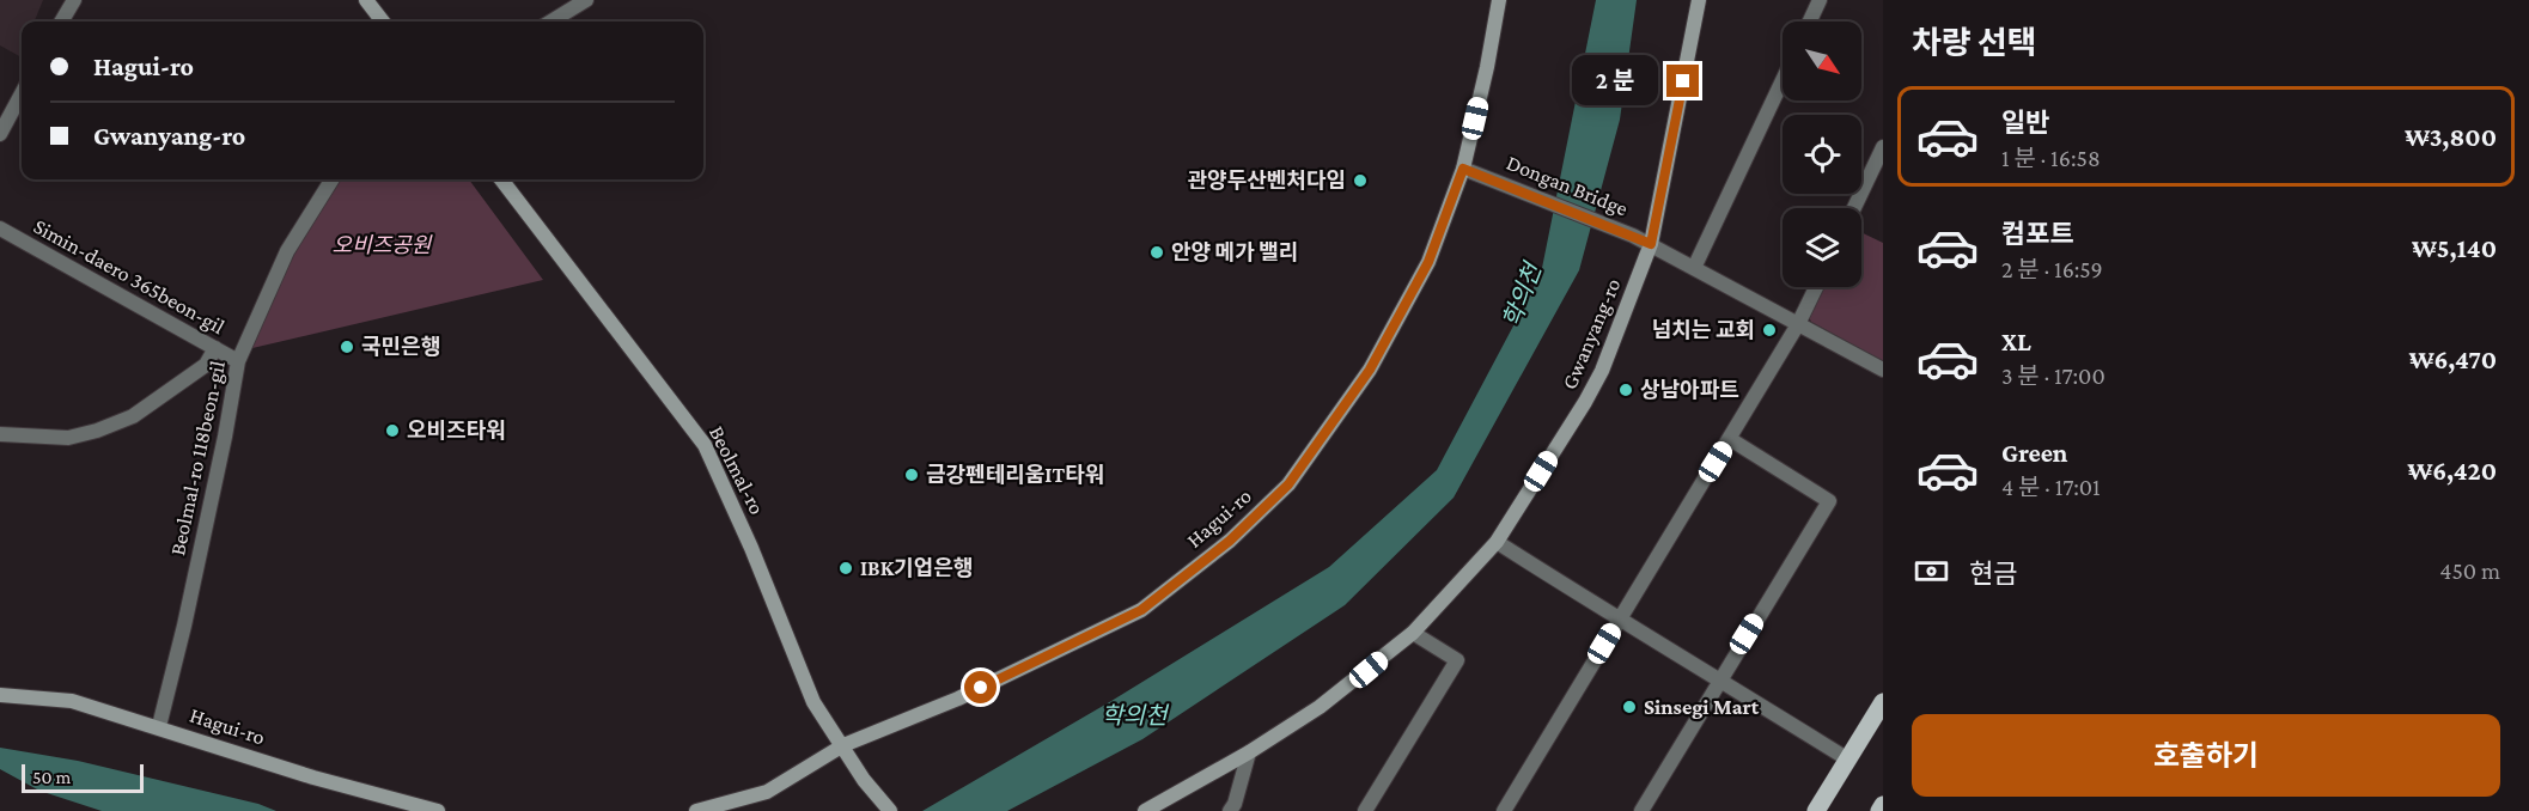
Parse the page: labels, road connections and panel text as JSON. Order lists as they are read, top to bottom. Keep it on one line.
{"streets":{"street":["Dongan Bridge","Simin-daero 365beon-gil","Gwanyang-ro","Beolmal-ro 118beon-gil","Beolmal-ro","Hagui-ro"]},"crossings":[["Dongan Bridge","Gwanyang-ro"],["Dongan Bridge","Hagui-ro"],["Simin-daero 365beon-gil","Beolmal-ro 118beon-gil"],["Beolmal-ro 118beon-gil","Hagui-ro"],["Beolmal-ro","Hagui-ro"]],"water":["학의천"],"parks":["오비즈공원"],"places":["관양두산벤처다임","안양 메가 밸리","넘치는 교회","국민은행","상남아파트","오비즈타워","금강펜테리움IT타워","IBK기업은행","Sinsegi Mart"],"scale_bar":"50 m","north":"bottom right","page":{"heading":"차량 선택","banner":["Hagui-ro","Gwanyang-ro"],"bubble":"2 분","list":[{"name":"일반","note":"1 분 · 16:58","value":"₩3,800"},{"name":"컴포트","note":"2 분 · 16:59","value":"₩5,140"},{"name":"XL","note":"3 분 · 17:00","value":"₩6,470"},{"name":"Green","note":"4 분 · 17:01","value":"₩6,420"}],"pay":["현금","450 m"],"buttons":"호출하기","scale":"50 m"}}
